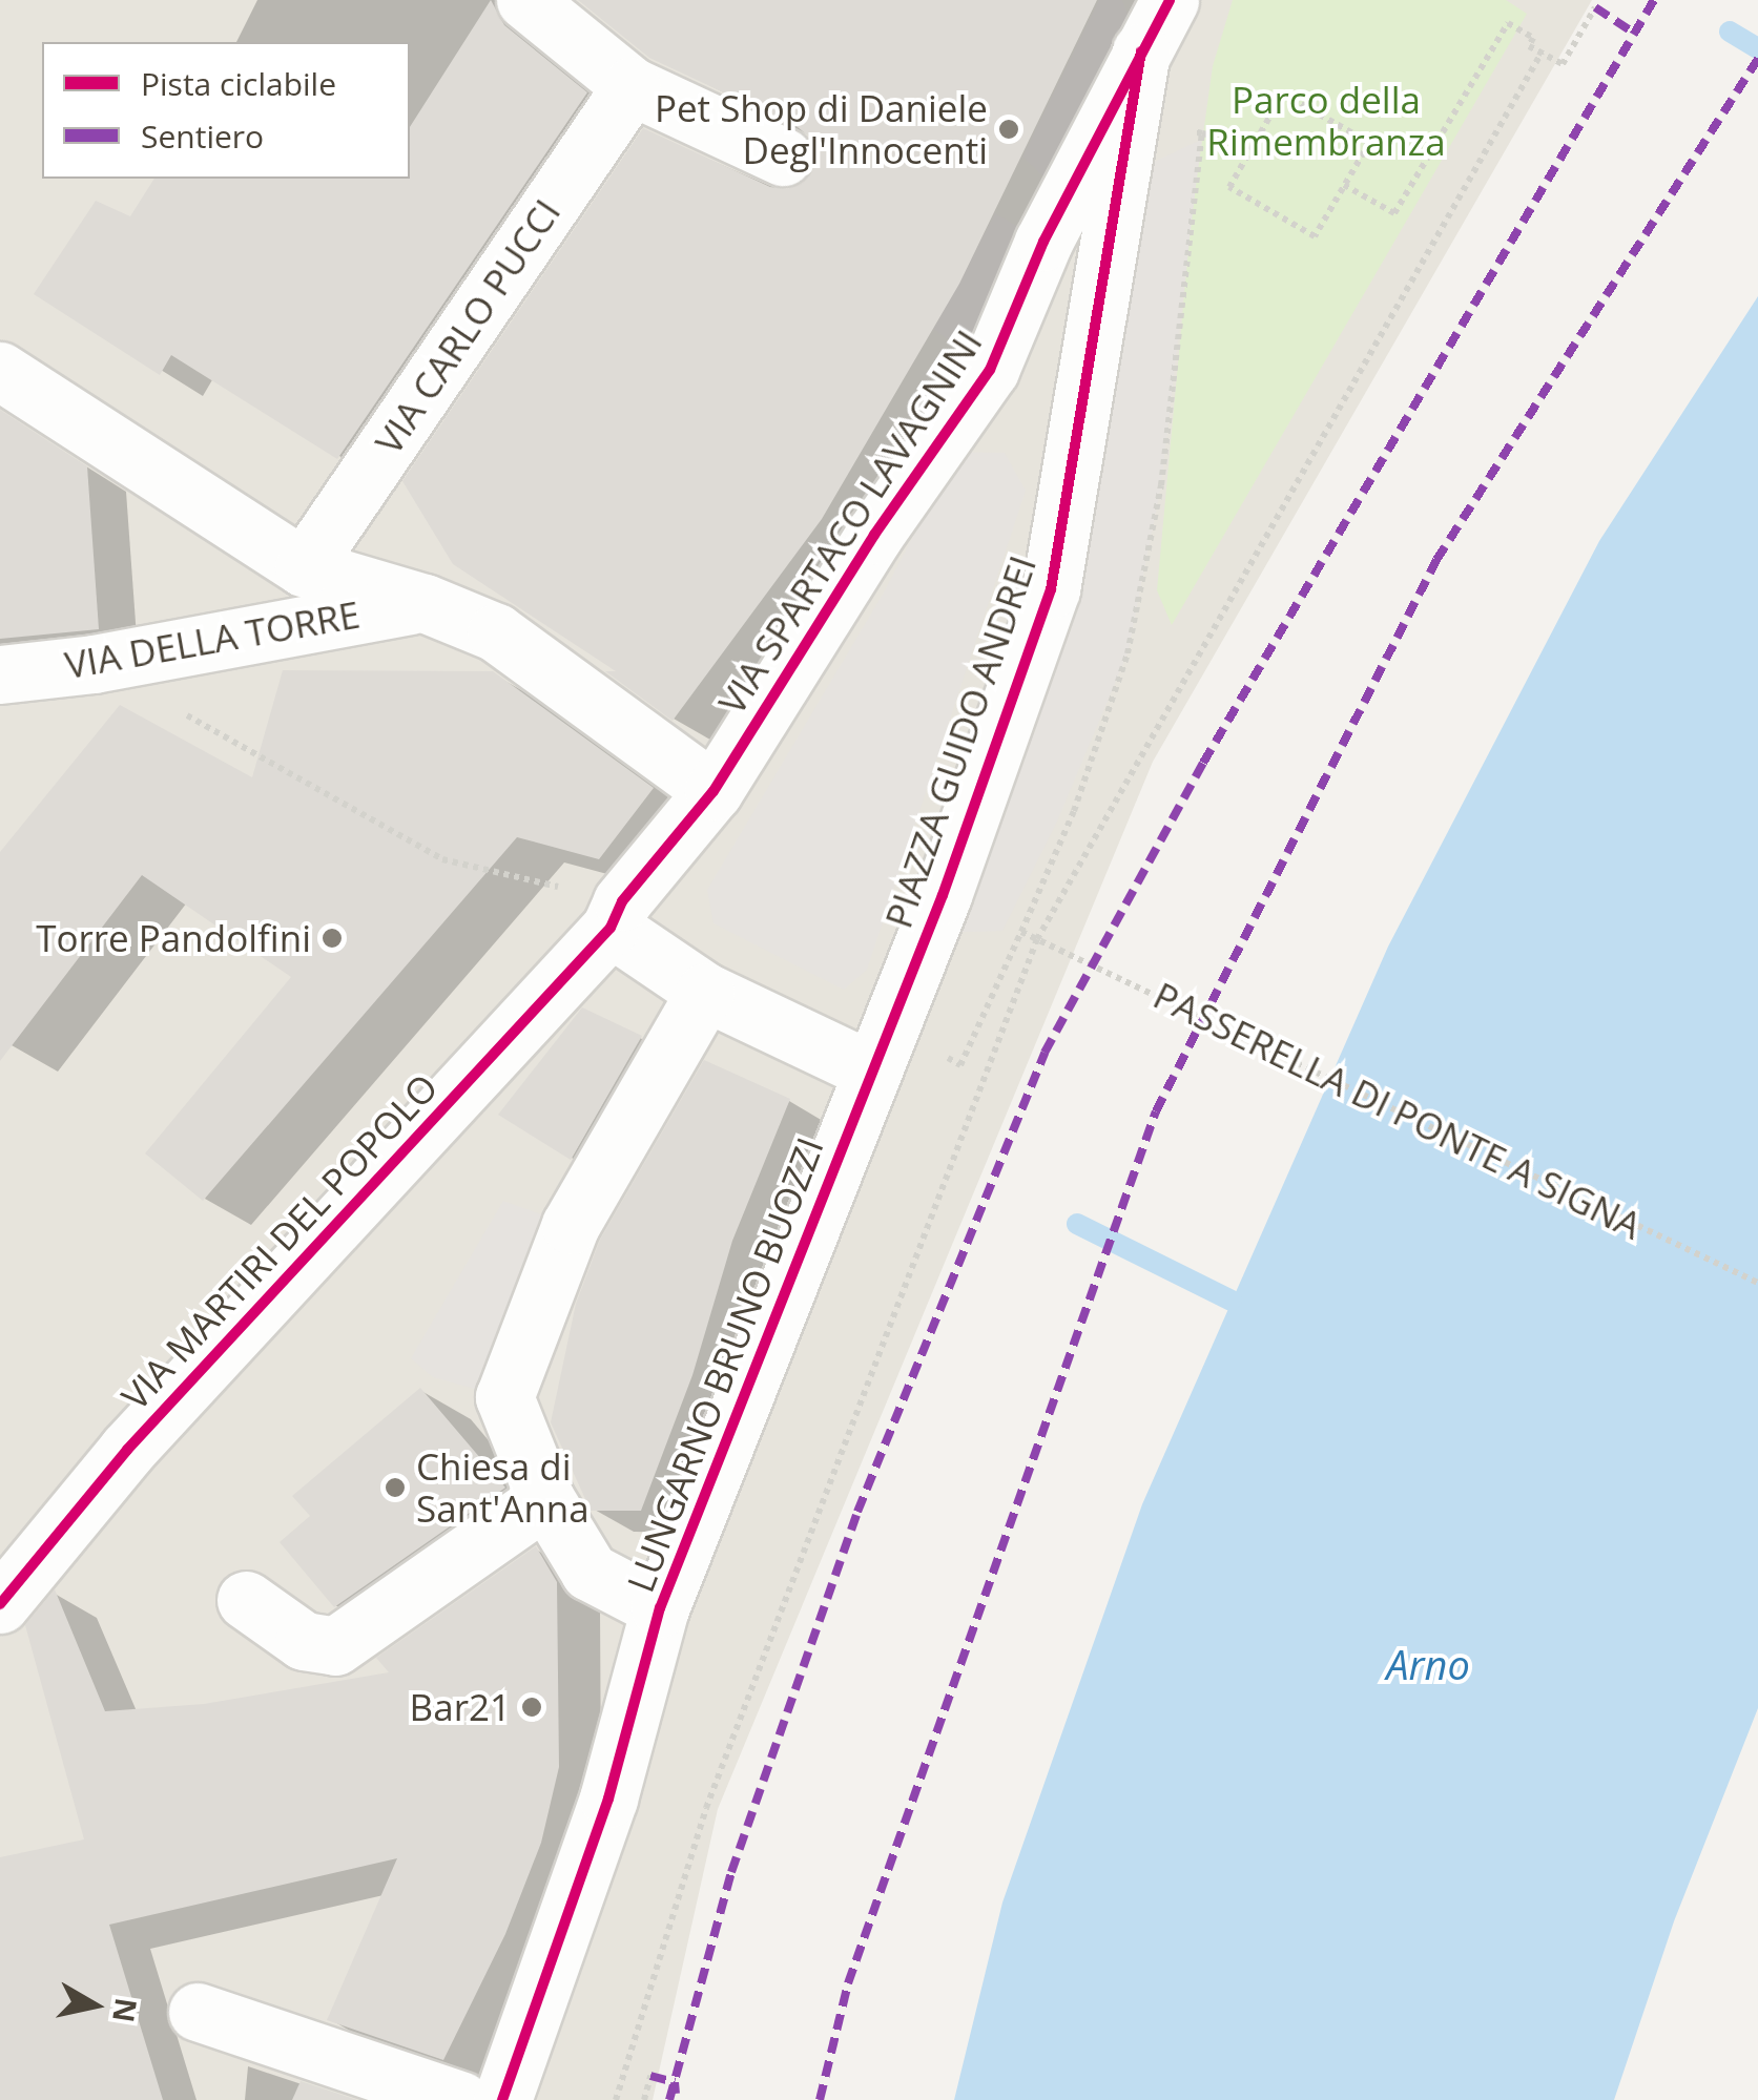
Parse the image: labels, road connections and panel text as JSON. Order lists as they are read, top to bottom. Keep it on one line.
{"streets":{"street":["VIA CARLO PUCCI","VIA SPARTACO LAVAGNINI","VIA DELLA TORRE","PIAZZA GUIDO ANDREI","VIA MARTIRI DEL POPOLO","LUNGARNO BRUNO BUOZZI"],"path":["PASSERELLA DI PONTE A SIGNA"]},"crossings":[["VIA SPARTACO LAVAGNINI","PIAZZA GUIDO ANDREI"],["VIA SPARTACO LAVAGNINI","VIA MARTIRI DEL POPOLO"],["PIAZZA GUIDO ANDREI","LUNGARNO BRUNO BUOZZI"]],"water":["Arno"],"parks":["Parco della Rimembranza"],"places":["Pet Shop di Daniele Degl'Innocenti","Torre Pandolfini","Chiesa di Sant'Anna","Bar21"],"legend":["Pista ciclabile","Sentiero"],"north":"right"}
